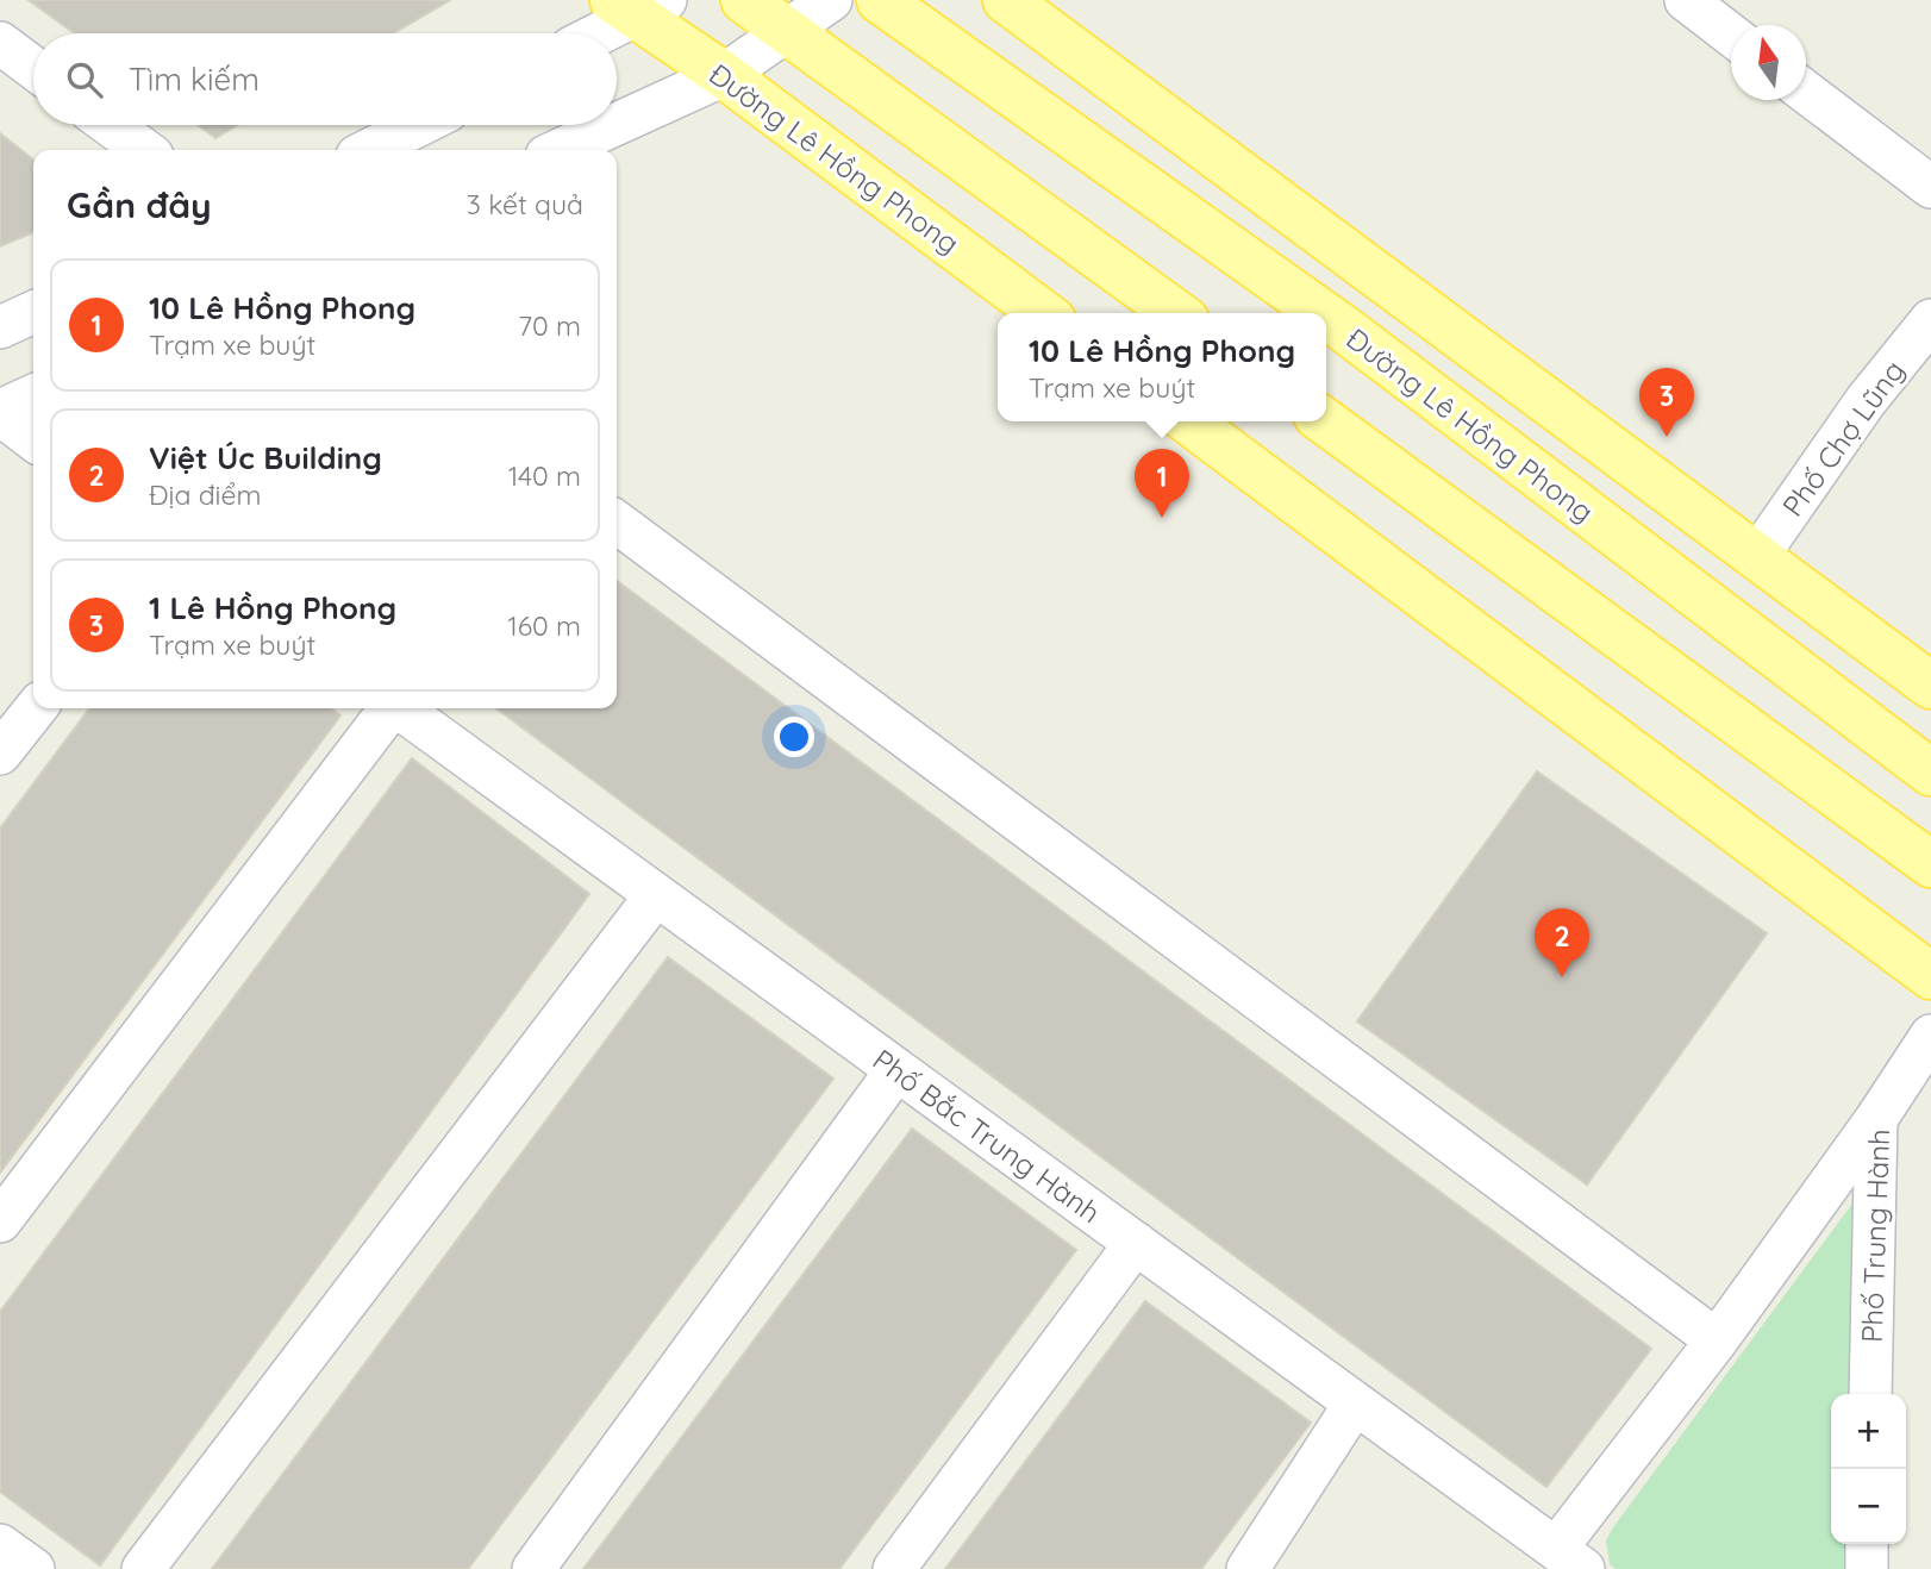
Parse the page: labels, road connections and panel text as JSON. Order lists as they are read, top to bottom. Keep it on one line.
{"streets":{"main road":["Đường Lê Hồng Phong"],"street":["Phố Chợ Lũng","Phố Bắc Trung Hành","Phố Trung Hành"]},"north":"top","page":{"search":"Tìm kiếm","heading":["Gần đây","3 kết quả"],"list":[{"mark":"1","name":"10 Lê Hồng Phong","note":"Trạm xe buýt","value":"70 m"},{"mark":"2","name":"Việt Úc Building","note":"Địa điểm","value":"140 m"},{"mark":"3","name":"1 Lê Hồng Phong","note":"Trạm xe buýt","value":"160 m"}],"popup":["10 Lê Hồng Phong","Trạm xe buýt"],"pins":["3","1","2"],"map_buttons":["+","−"]}}
